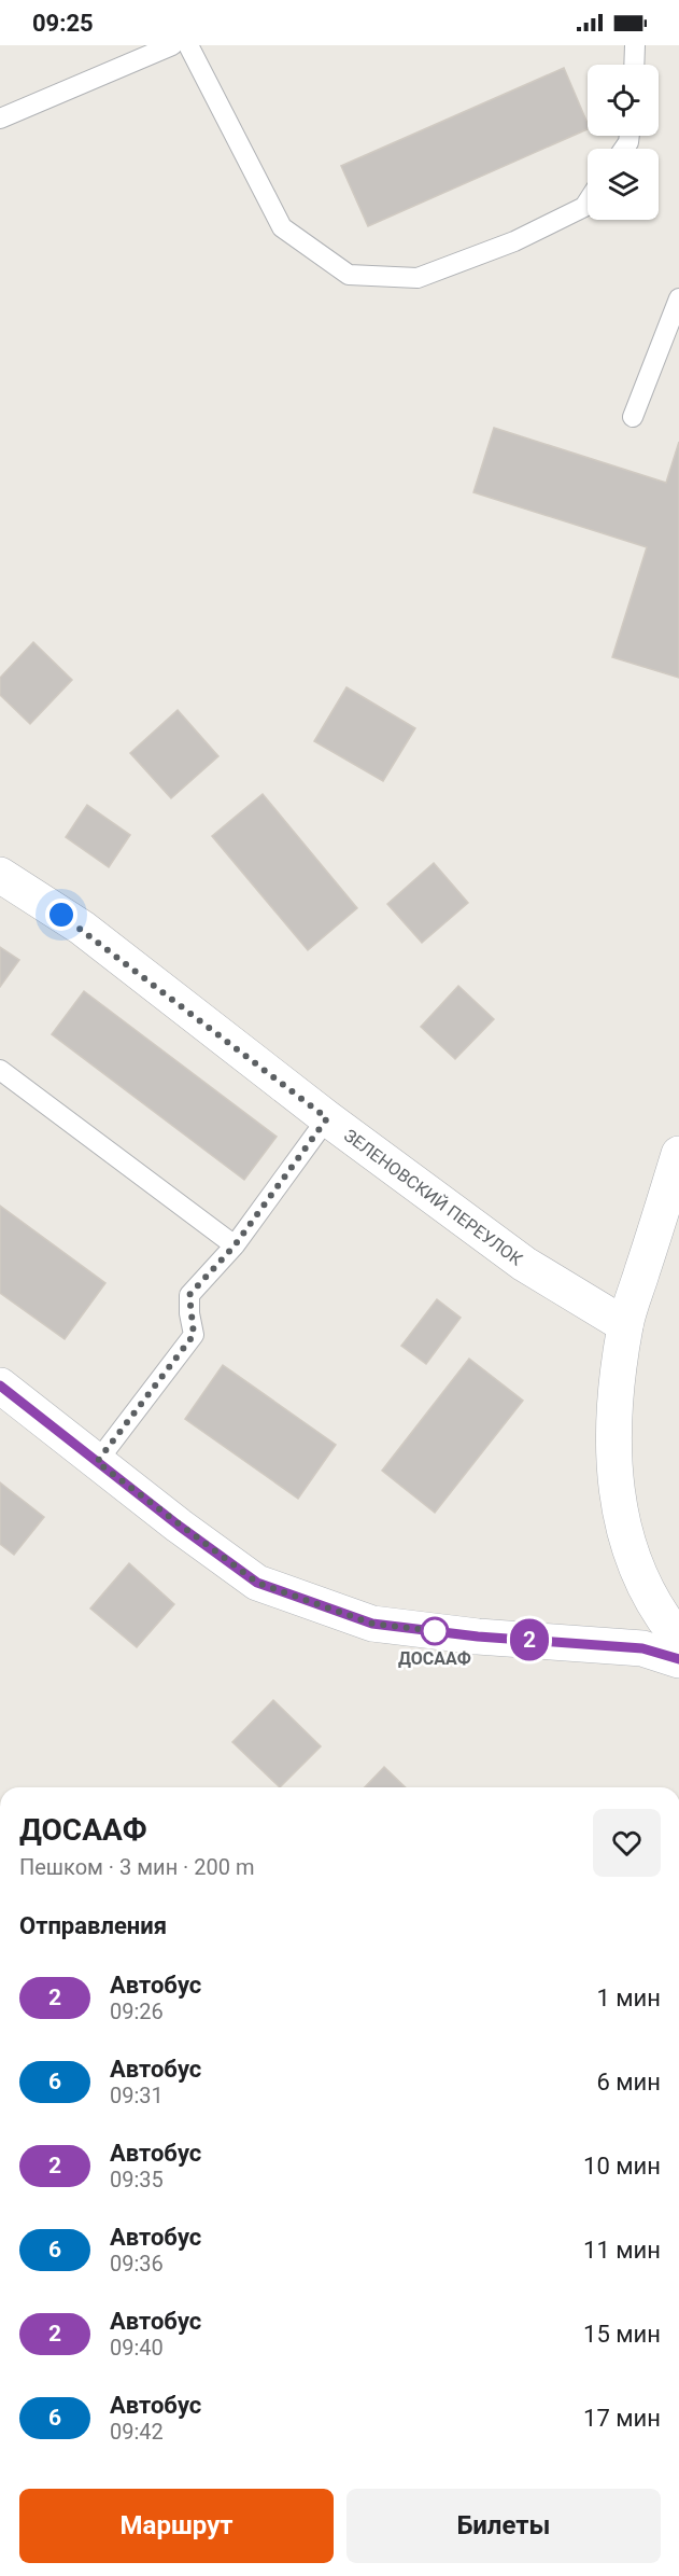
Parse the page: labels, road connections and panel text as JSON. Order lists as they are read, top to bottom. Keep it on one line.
{"streets":{"street":["ЗЕЛЕНОВСКИЙ ПЕРЕУЛОК"]},"places":["ДОСААФ"],"lines":["bus line 2"],"page":{"status":"09:25","on_map":"2","heading":[["ДОСААФ","Пешком · 3 мин · 200 m"],"Отправления"],"list":[{"mark":"2","name":"Автобус","note":"09:26","value":"1 мин"},{"mark":"6","name":"Автобус","note":"09:31","value":"6 мин"},{"mark":"2","name":"Автобус","note":"09:35","value":"10 мин"},{"mark":"6","name":"Автобус","note":"09:36","value":"11 мин"},{"mark":"2","name":"Автобус","note":"09:40","value":"15 мин"},{"mark":"6","name":"Автобус","note":"09:42","value":"17 мин"}],"buttons":["Маршрут","Билеты"]}}
